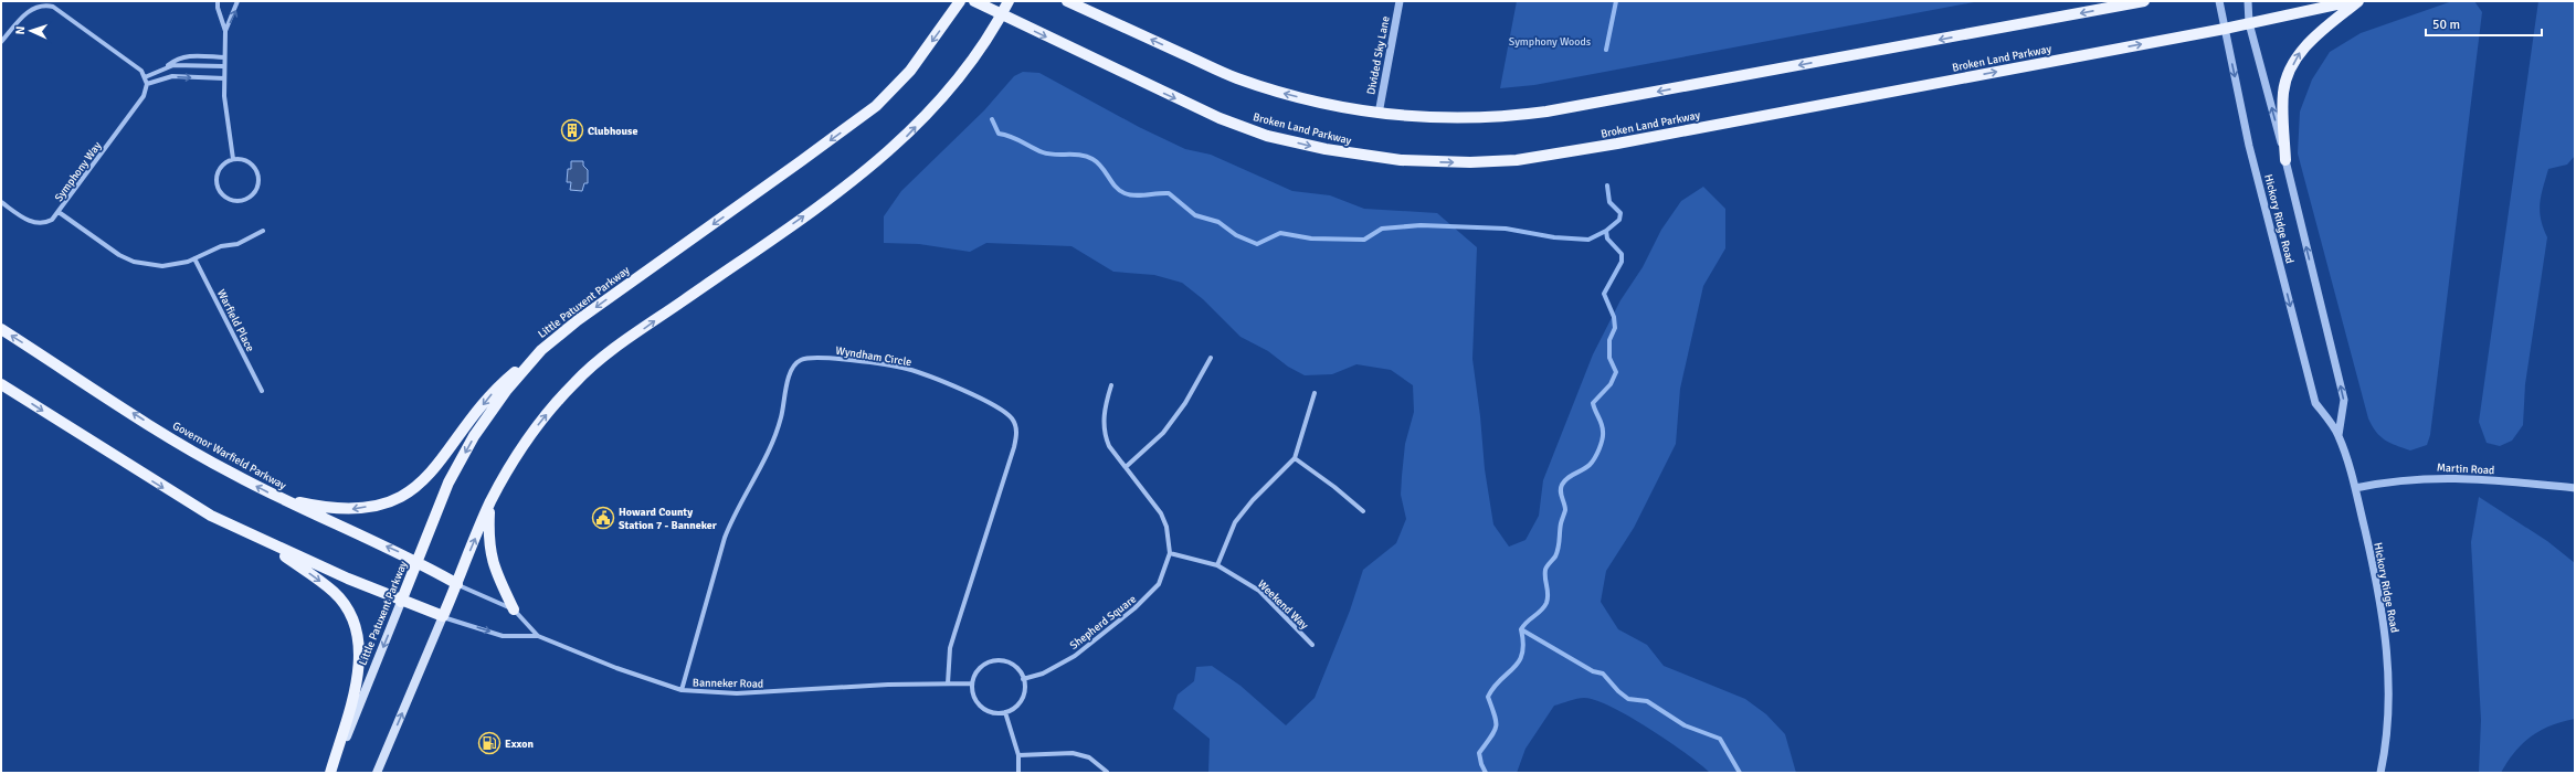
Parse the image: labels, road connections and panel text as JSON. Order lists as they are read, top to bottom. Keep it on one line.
{"streets":{"main road":["Broken Land Parkway","Little Patuxent Parkway","Governor Warfield Parkway"],"street":["Divided Sky Lane","Symphony Way","Hickory Ridge Road","Warfield Place","Wyndham Circle","Martin Road","Weekend Way","Shepherd Square","Banneker Road"]},"crossings":[["Broken Land Parkway","Hickory Ridge Road"],["Hickory Ridge Road","Martin Road"],["Little Patuxent Parkway","Governor Warfield Parkway"],["Wyndham Circle","Banneker Road"],["Shepherd Square","Banneker Road"]],"parks":["Symphony Woods"],"places":{"building":["Clubhouse"],"public building":["Howard County Station 7 - Banneker"],"fuel station":["Exxon"]},"scale_bar":"50 m","north":"left"}
